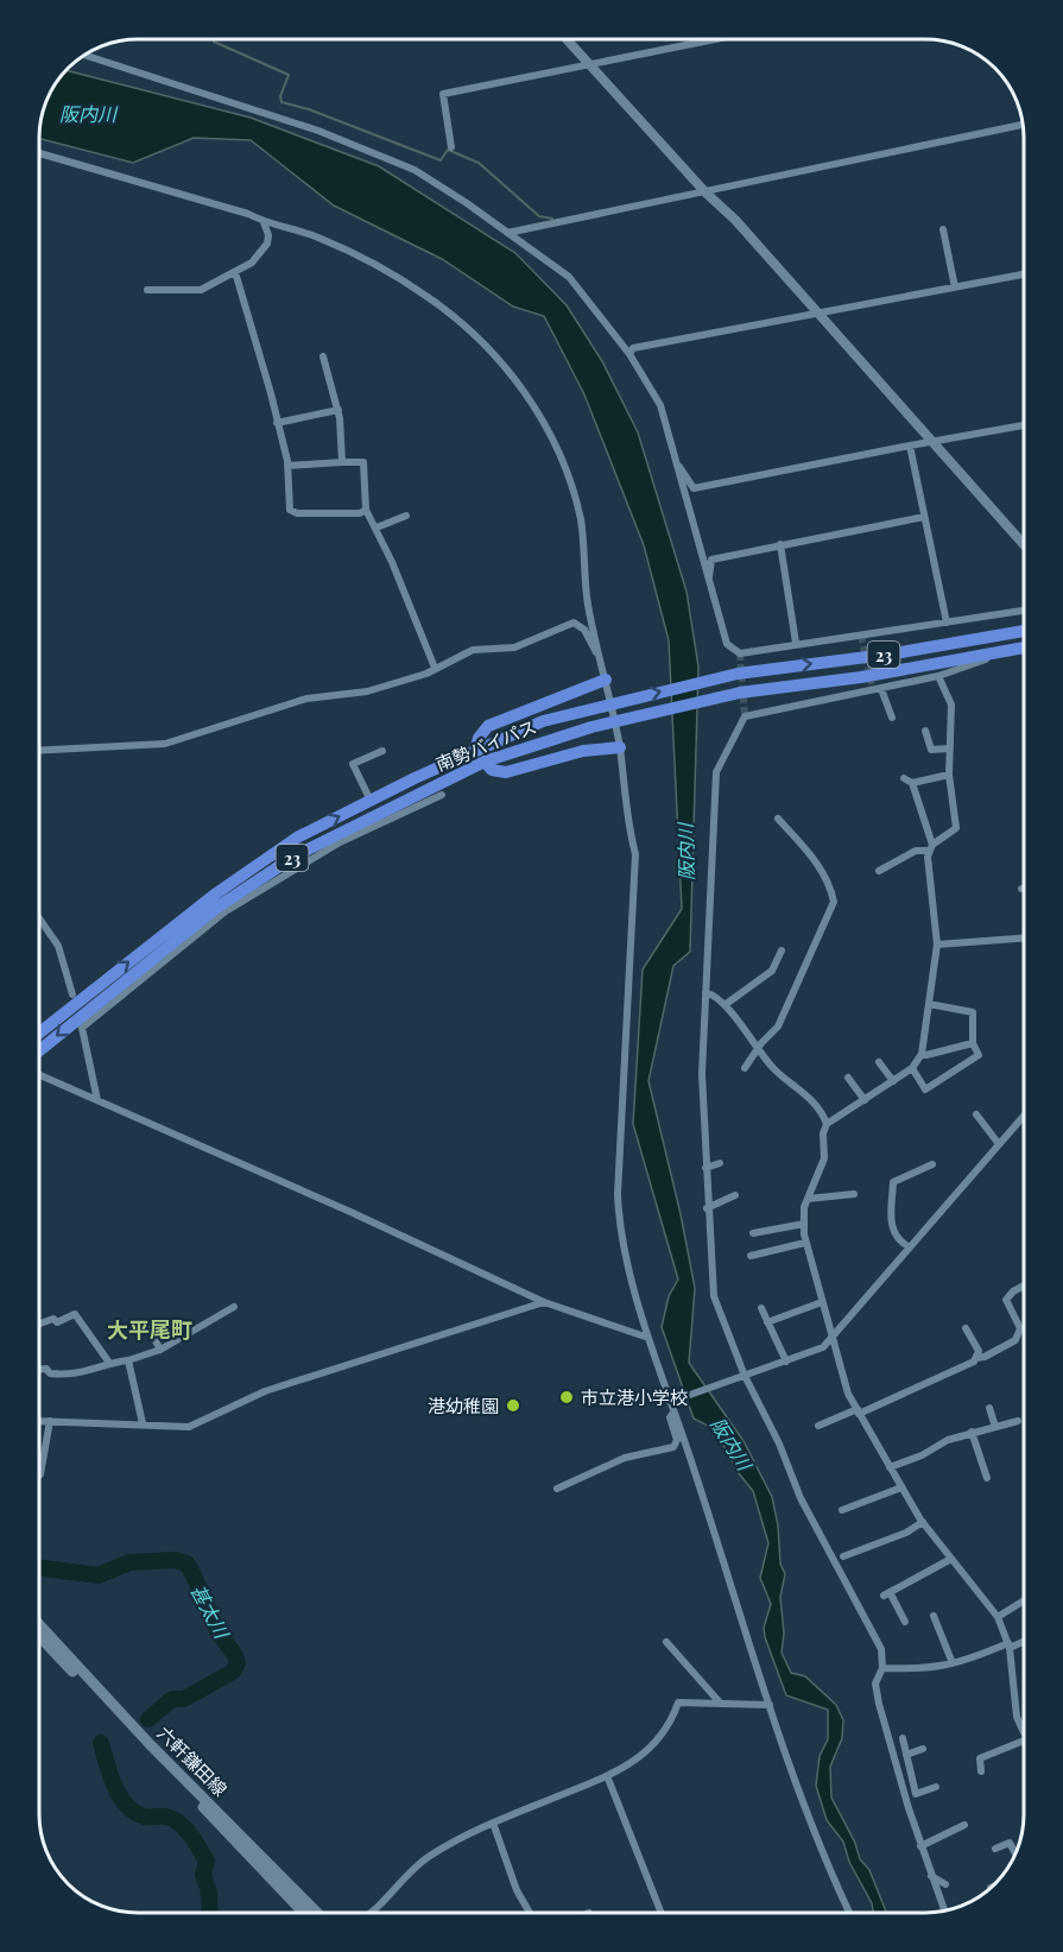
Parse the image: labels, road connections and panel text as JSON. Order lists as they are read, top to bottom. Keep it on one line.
{"streets":{"highway":["23","南勢バイパス"],"main road":["六軒鎌田線"]},"districts":["大平尾町"],"water":["阪内川","甚太川"],"places":["市立港小学校","港幼稚園"]}
